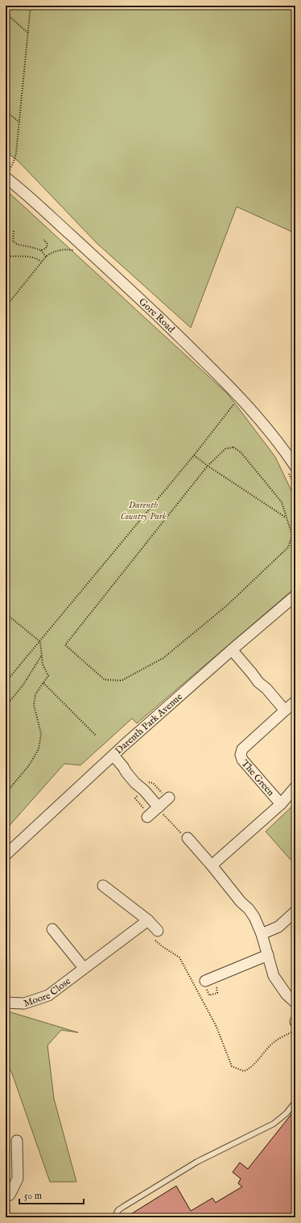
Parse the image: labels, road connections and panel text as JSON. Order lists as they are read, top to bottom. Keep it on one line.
{"streets":{"street":["Gore Road","Darenth Park Avenue","The Green","Moore Close"]},"parks":["Darenth Country Park"],"scale_bar":"50 m"}
